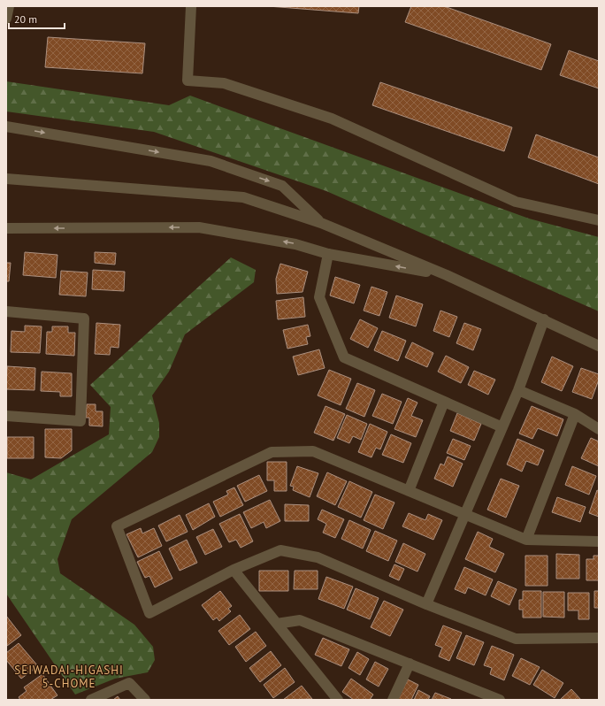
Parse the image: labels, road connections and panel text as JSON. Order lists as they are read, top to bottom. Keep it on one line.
{"districts":["SEIWADAI-HIGASHI 5-CHOME"],"scale_bar":"20 m"}
